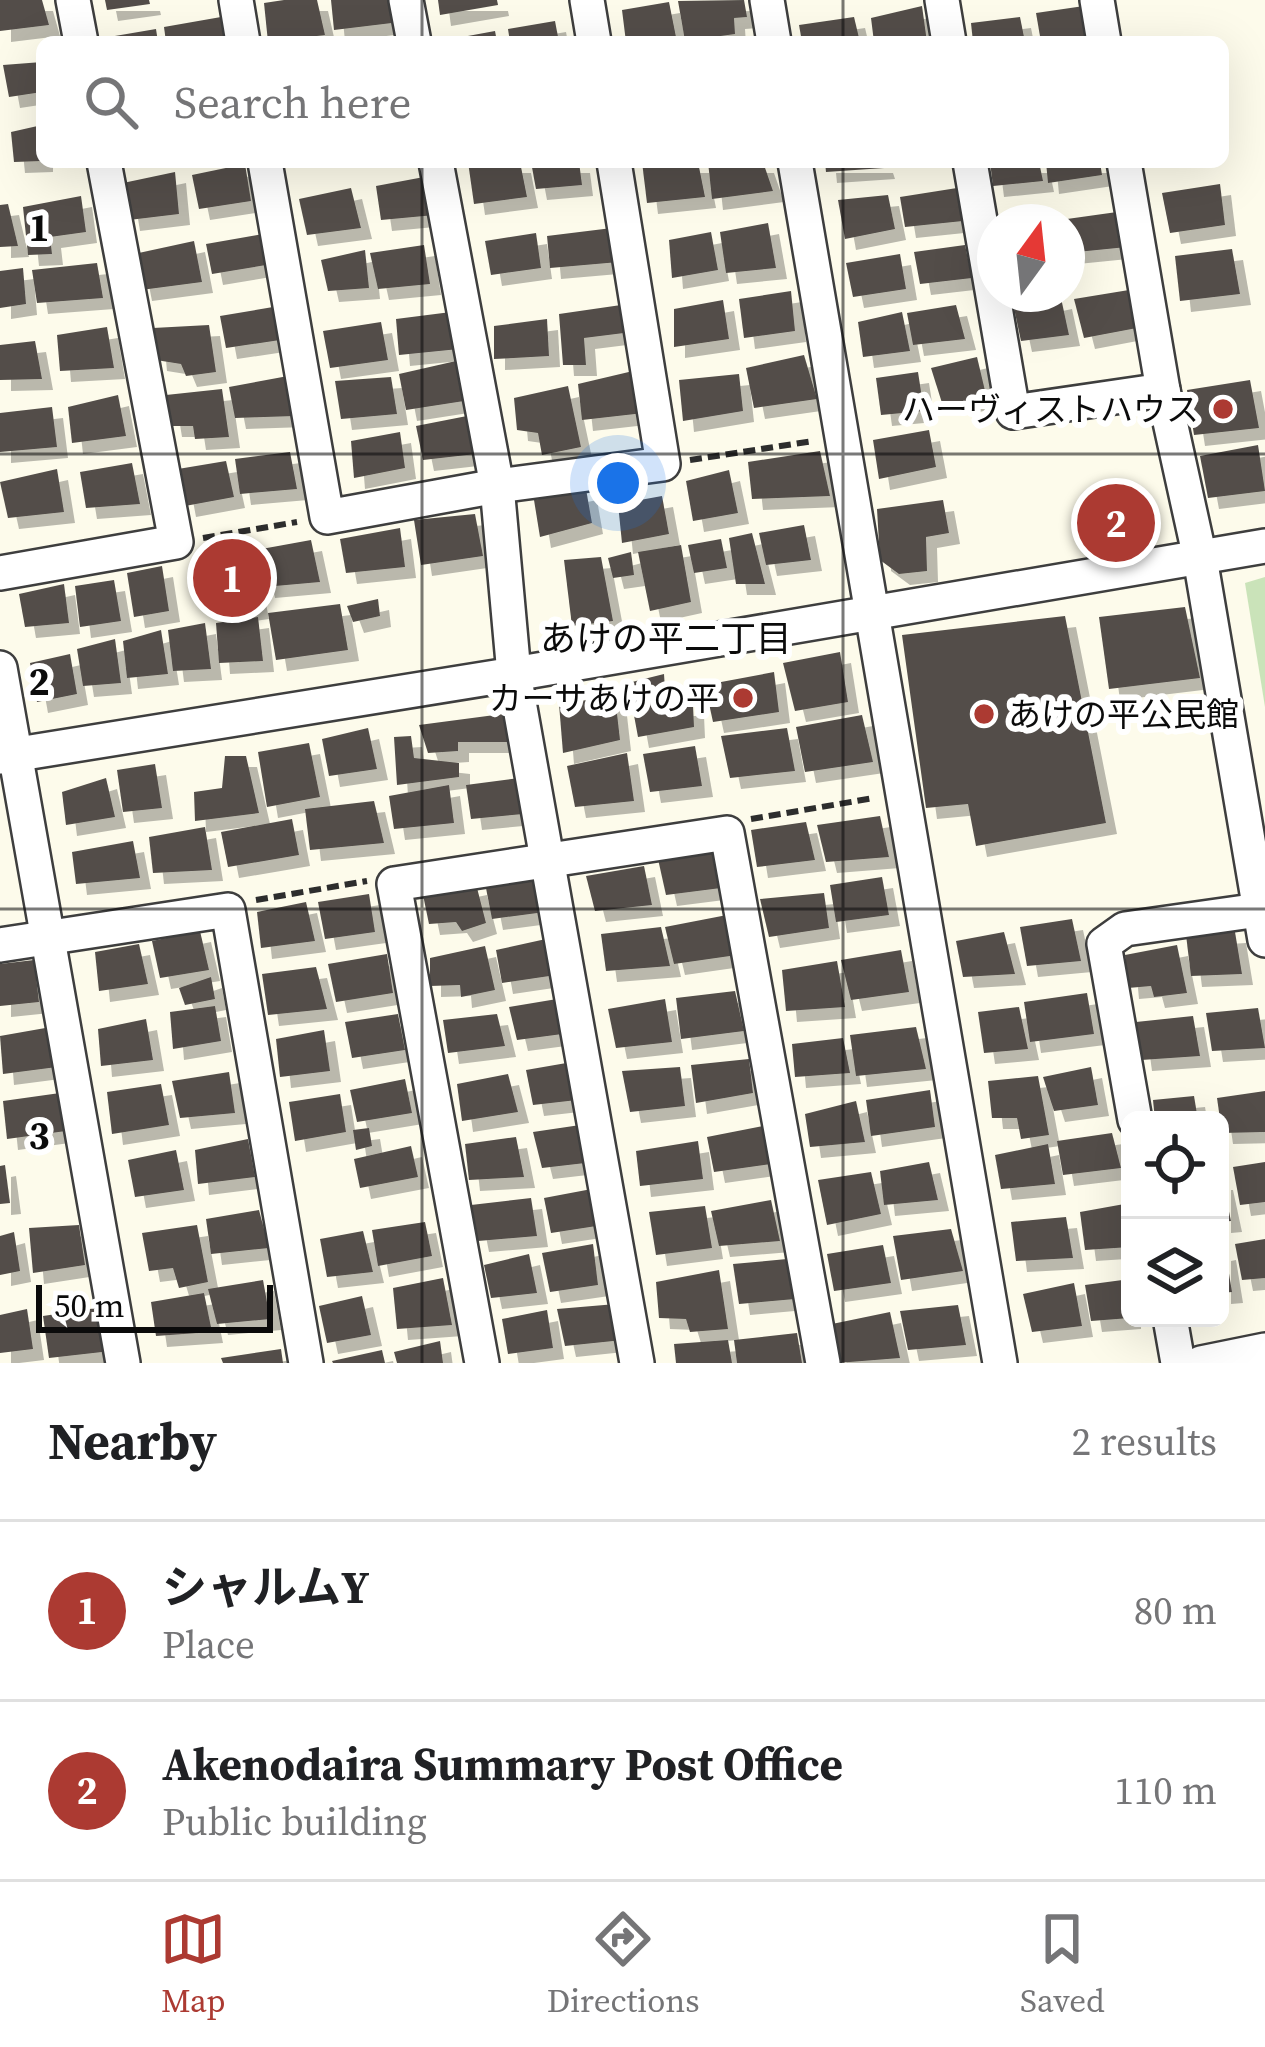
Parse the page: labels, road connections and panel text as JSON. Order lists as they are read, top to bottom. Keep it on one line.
{"districts":["あけの平二丁目"],"places":["ハーヴィストハウス","カーサあけの平","あけの平公民館"],"scale_bar":"50 m","north":"top","page":{"search":"Search here","pins":["2","1"],"scale":"50 m","heading":["Nearby","2 results"],"list":[{"mark":"1","name":"シャルムY","note":"Place","value":"80 m"},{"mark":"2","name":"Akenodaira Summary Post Office","note":"Public building","value":"110 m"}],"nav":["Map","Directions","Saved"]},"grid":{"rows":["1","2","3"]}}
